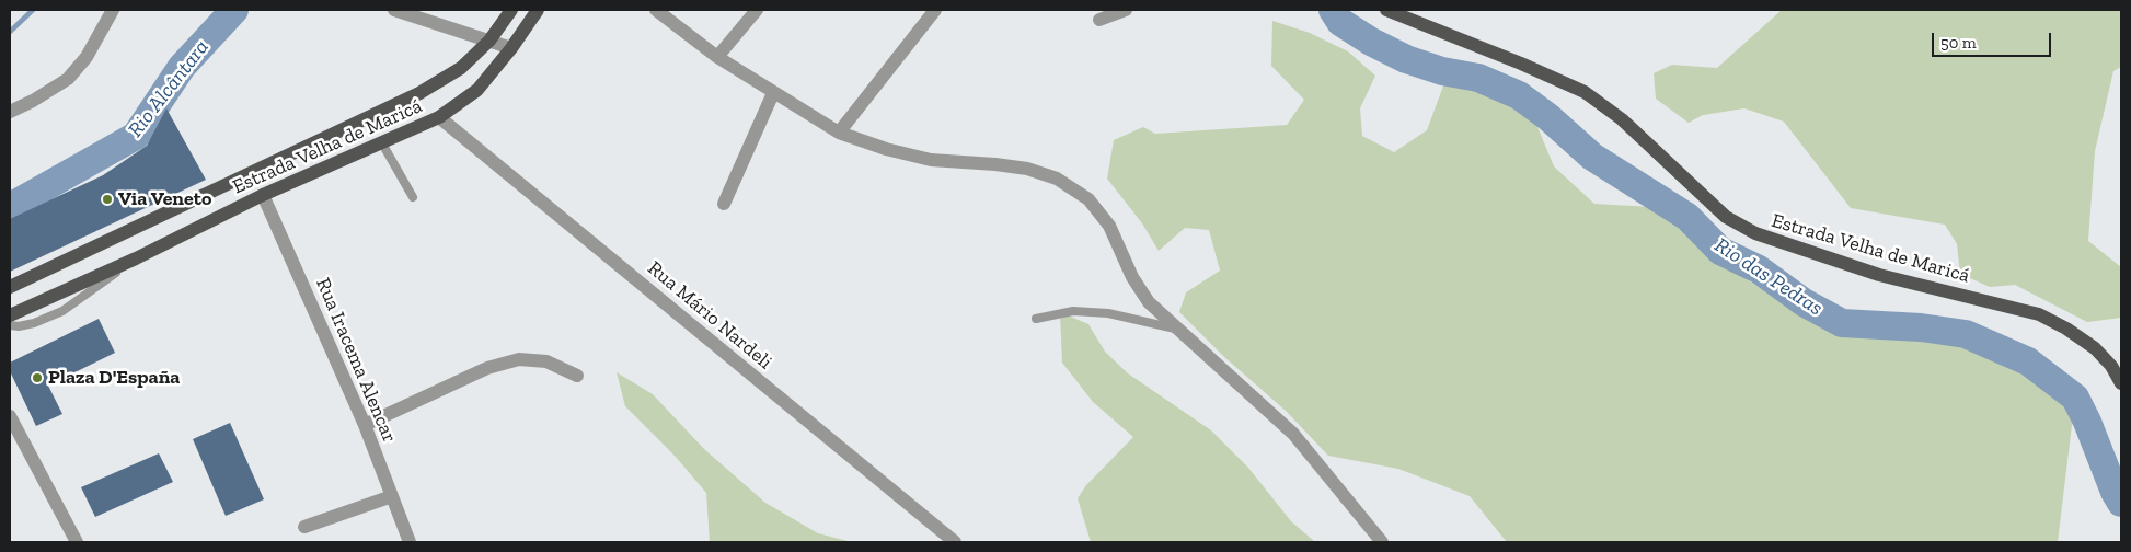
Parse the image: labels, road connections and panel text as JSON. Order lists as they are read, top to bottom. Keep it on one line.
{"streets":{"main road":["Estrada Velha de Maricá"],"street":["Rua Mário Nardeli","Rua Iracema Alencar"]},"crossings":[["Estrada Velha de Maricá","Rua Mário Nardeli"],["Estrada Velha de Maricá","Rua Iracema Alencar"]],"water":["Rio Alcântara","Rio das Pedras"],"places":["Via Veneto","Plaza D'España"],"scale_bar":"50 m"}
